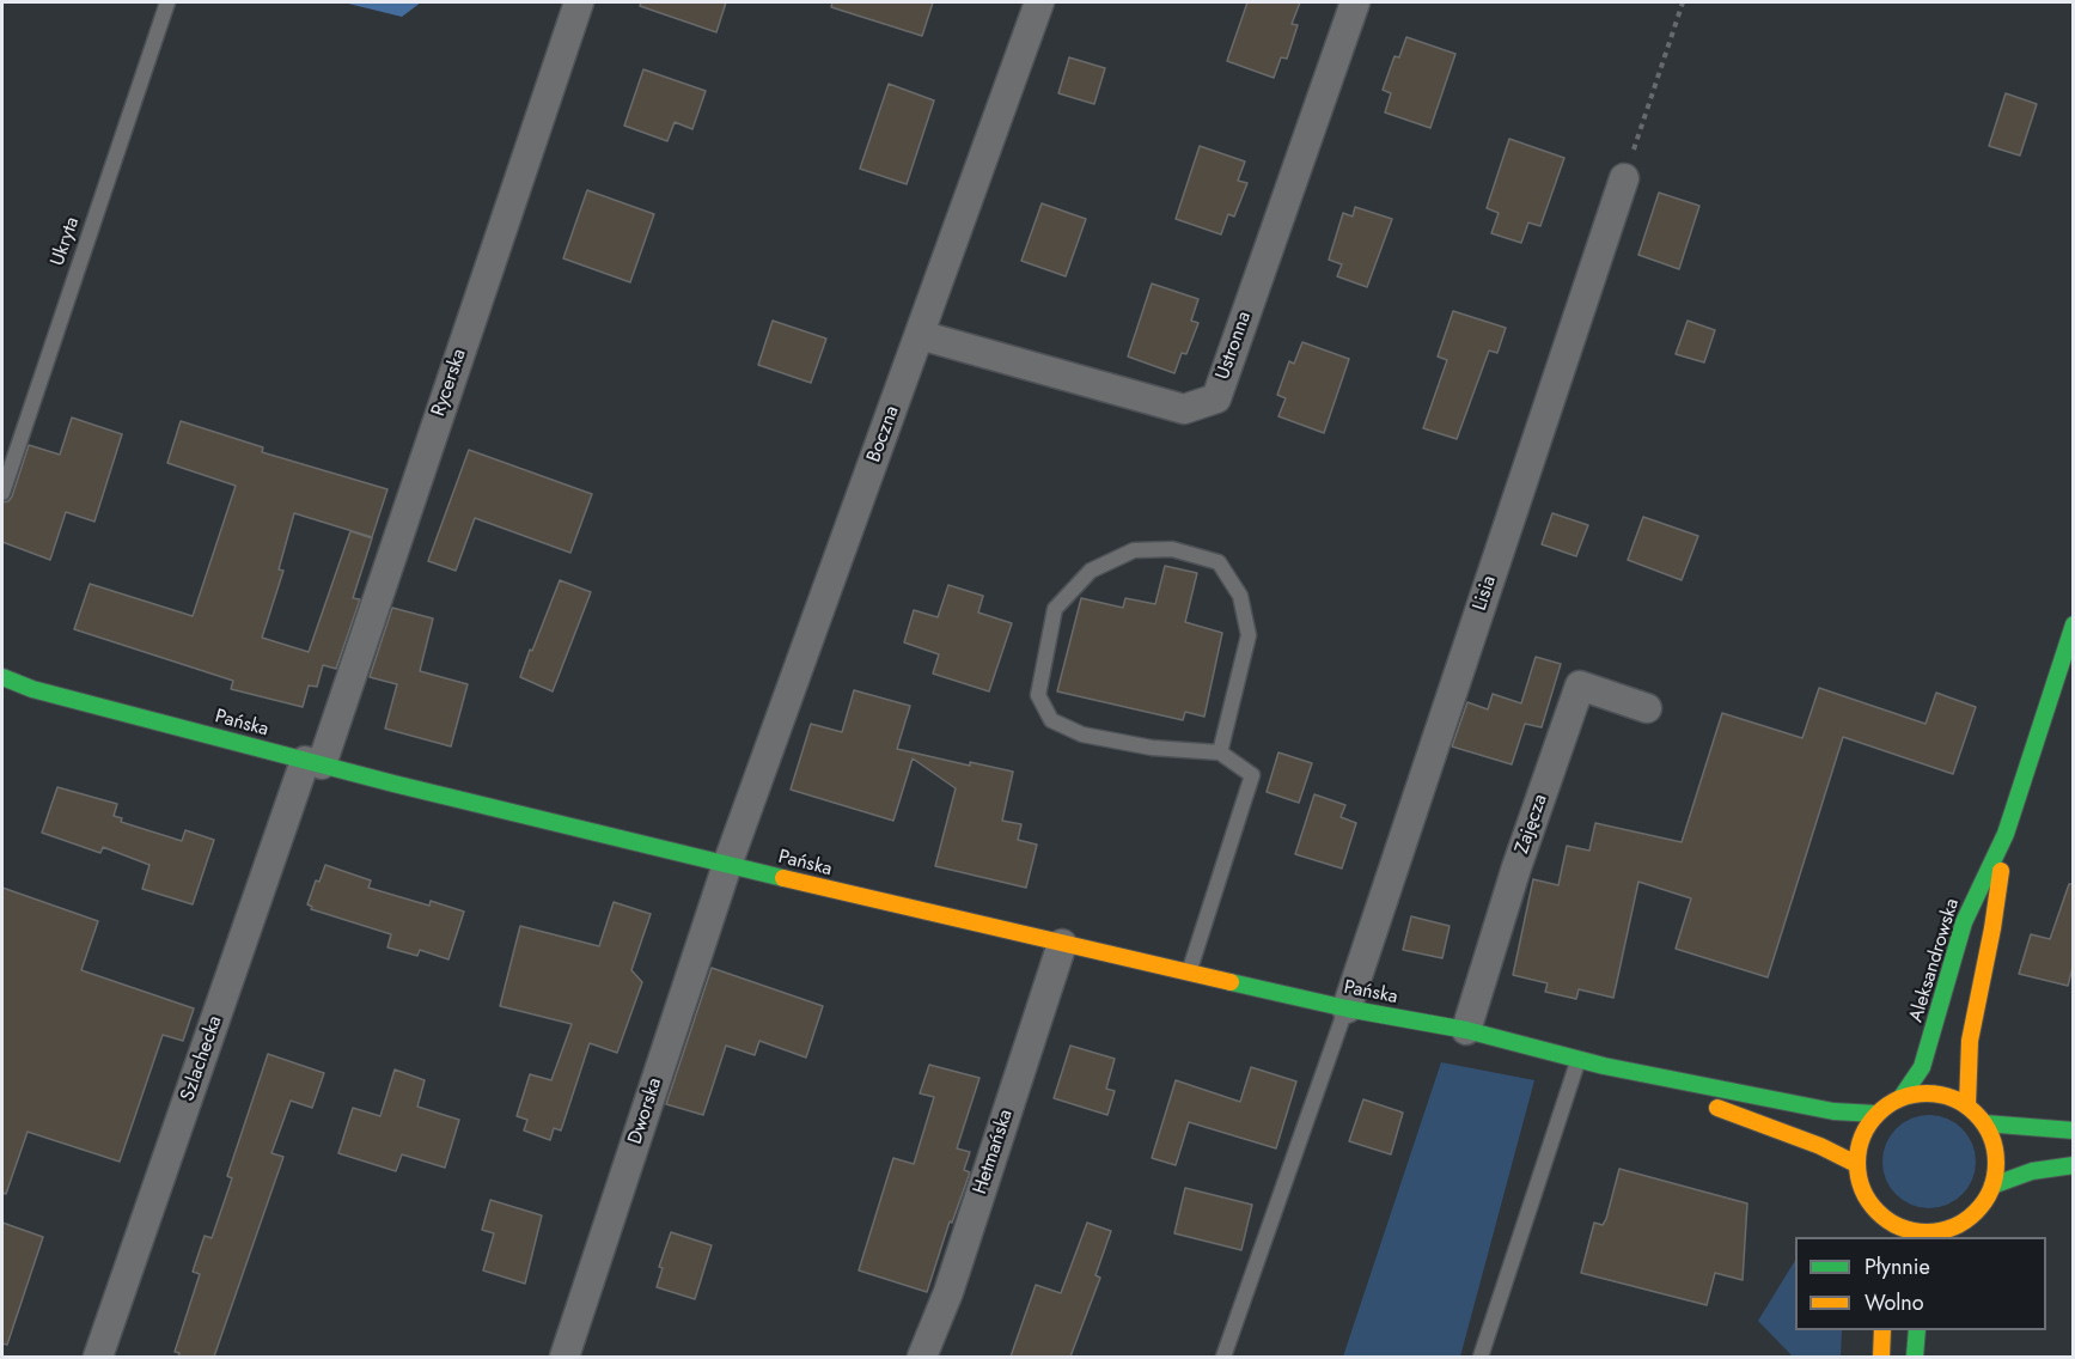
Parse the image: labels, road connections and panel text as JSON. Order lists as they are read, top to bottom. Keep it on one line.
{"streets":{"street":["Ustronna","Rycerska","Boczna","Lisia","Pańska","Zajęcza","Aleksandrowska","Szlachecka","Dworska","Hetmańska"],"lane":["Ukryta"]},"crossings":[["Ustronna","Boczna"],["Rycerska","Pańska"],["Rycerska","Szlachecka"],["Boczna","Pańska"],["Boczna","Dworska"],["Lisia","Pańska"],["Pańska","Zajęcza"],["Pańska","Aleksandrowska"],["Pańska","Szlachecka"],["Pańska","Dworska"],["Pańska","Hetmańska"]],"legend":["Płynnie","Wolno"]}
